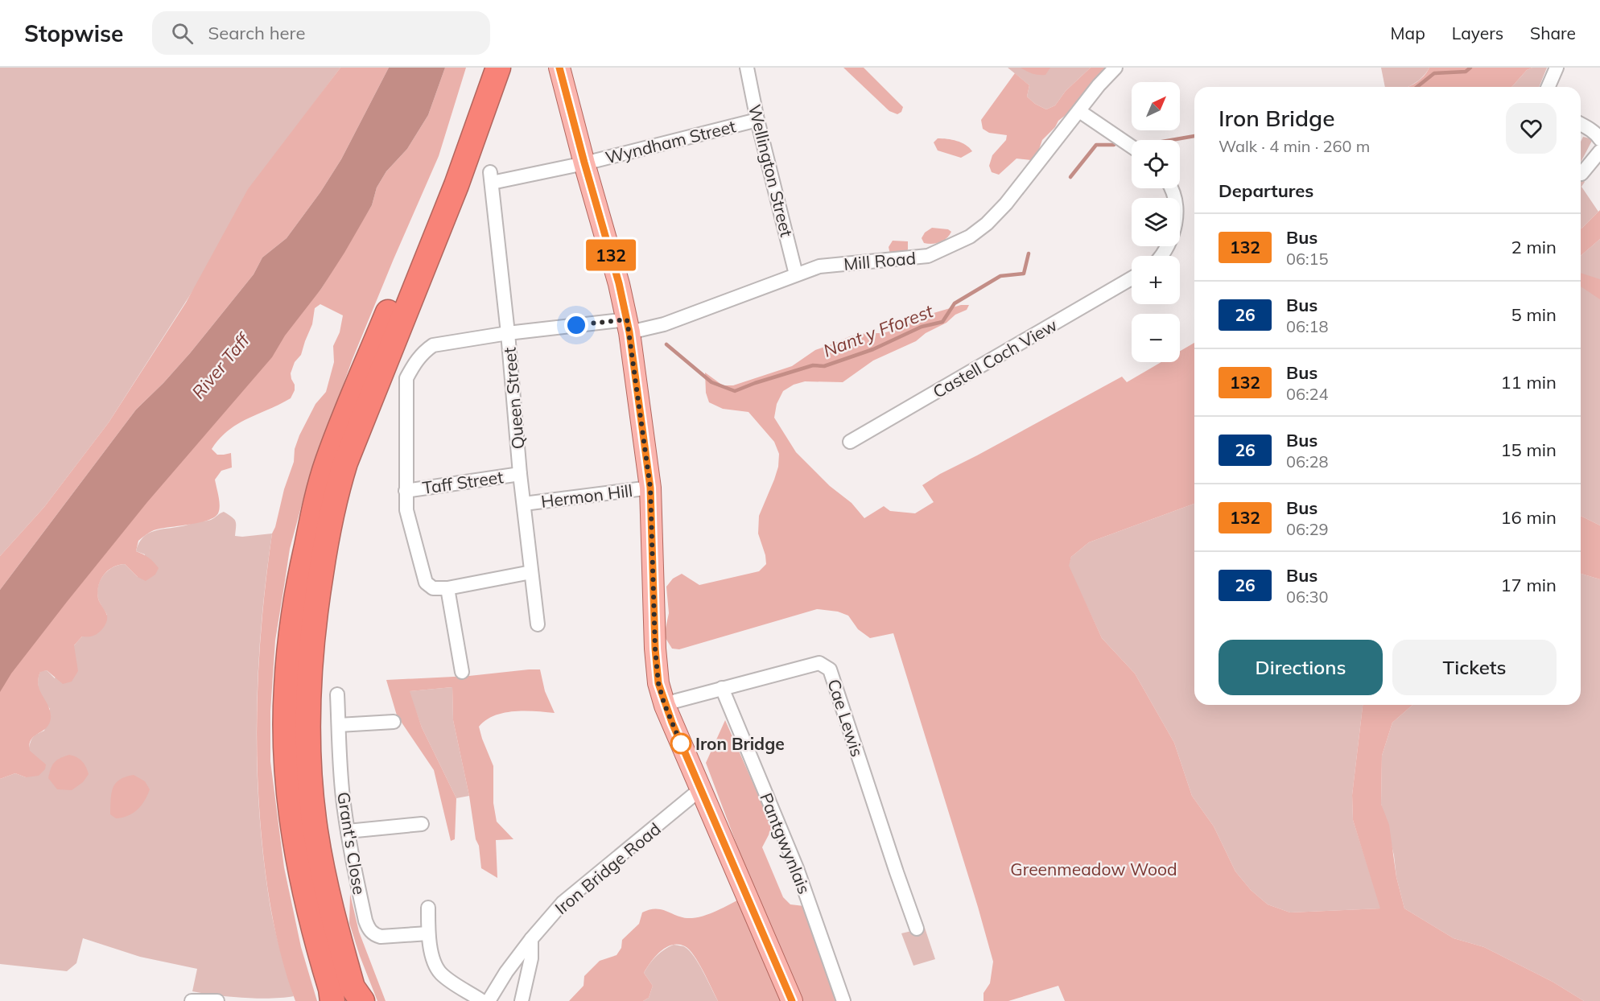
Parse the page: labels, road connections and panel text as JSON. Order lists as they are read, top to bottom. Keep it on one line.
{"streets":{"street":["Wyndham Street","Wellington Street","Mill Road","Castell Coch View","Queen Street","Taff Street","Hermon Hill","Cae Lewis","Grant's Close","Pantgwynlais","Iron Bridge Road"]},"crossings":[["Wyndham Street","Wellington Street"],["Wyndham Street","Queen Street"],["Wellington Street","Mill Road"],["Mill Road","Queen Street"],["Mill Road","Taff Street"],["Queen Street","Taff Street"],["Queen Street","Hermon Hill"],["Cae Lewis","Pantgwynlais"]],"water":["Nant y Fforest","River Taff"],"parks":["Greenmeadow Wood"],"places":["Iron Bridge"],"lines":["bus line 132"],"north":"top right","page":{"header":"Stopwise","search":"Search here","nav":["Map","Layers","Share"],"on_map":"132","map_buttons":["+","−"],"heading":[["Iron Bridge","Walk · 4 min · 260 m"],"Departures"],"list":[{"mark":"132","name":"Bus","note":"06:15","value":"2 min"},{"mark":"26","name":"Bus","note":"06:18","value":"5 min"},{"mark":"132","name":"Bus","note":"06:24","value":"11 min"},{"mark":"26","name":"Bus","note":"06:28","value":"15 min"},{"mark":"132","name":"Bus","note":"06:29","value":"16 min"},{"mark":"26","name":"Bus","note":"06:30","value":"17 min"}],"buttons":["Directions","Tickets"]}}
